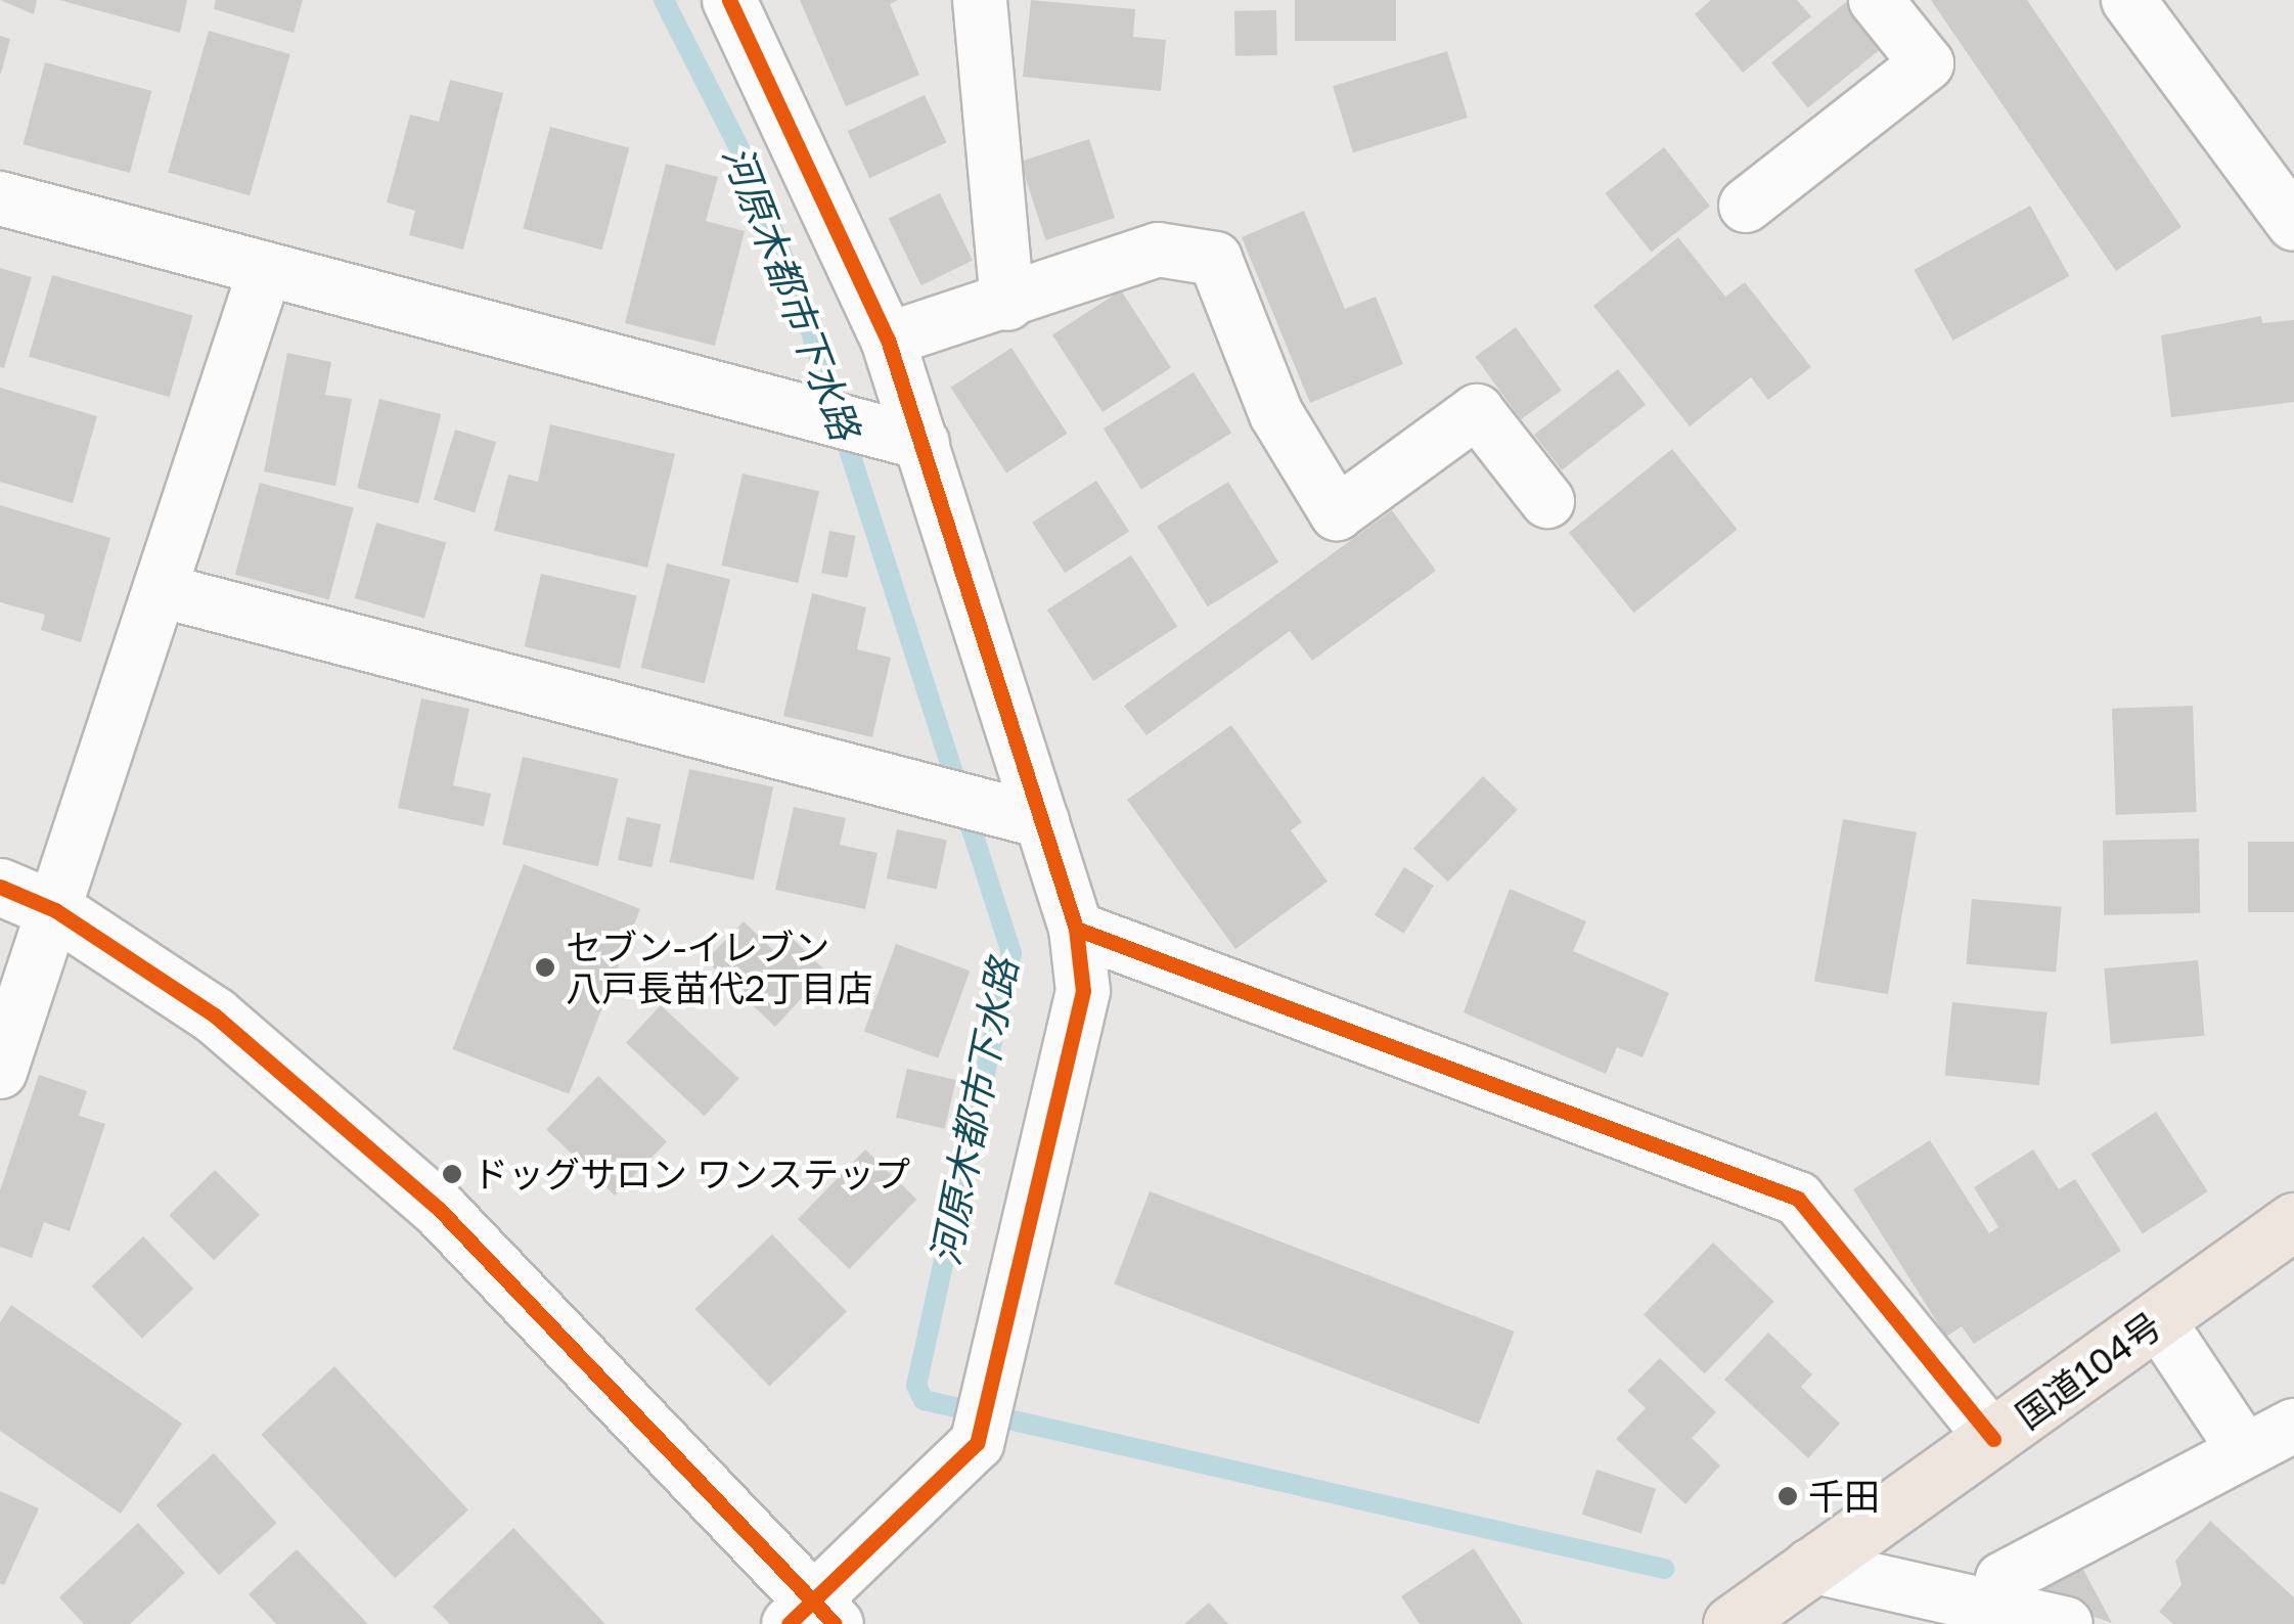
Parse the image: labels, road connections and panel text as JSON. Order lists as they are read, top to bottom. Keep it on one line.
{"streets":{"highway":["国道104号"]},"water":["河原木都市下水路"],"places":["セブン-イレブン 八戸長苗代2丁目店","ドッグサロン ワンステップ","千田"]}
